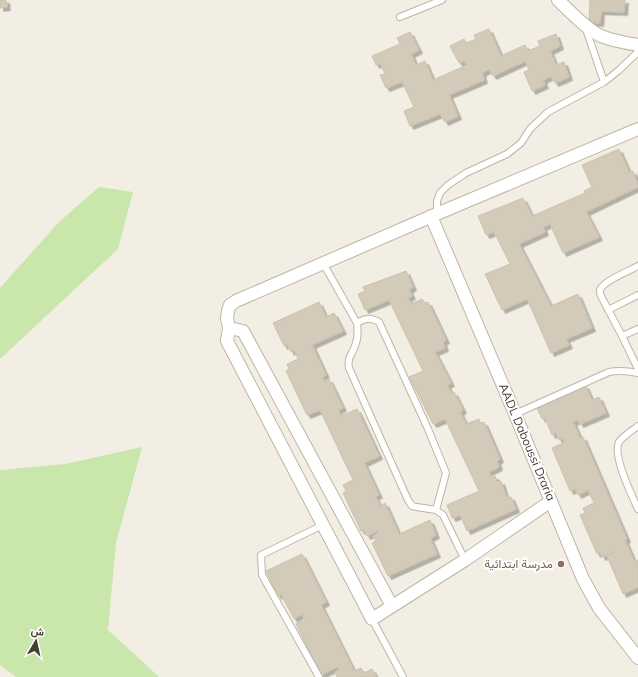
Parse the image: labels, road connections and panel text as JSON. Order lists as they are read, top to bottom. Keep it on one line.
{"streets":{"street":["AADL Daboussi Draria"]},"places":["مدرسة ابتدائية"],"north":"top"}
